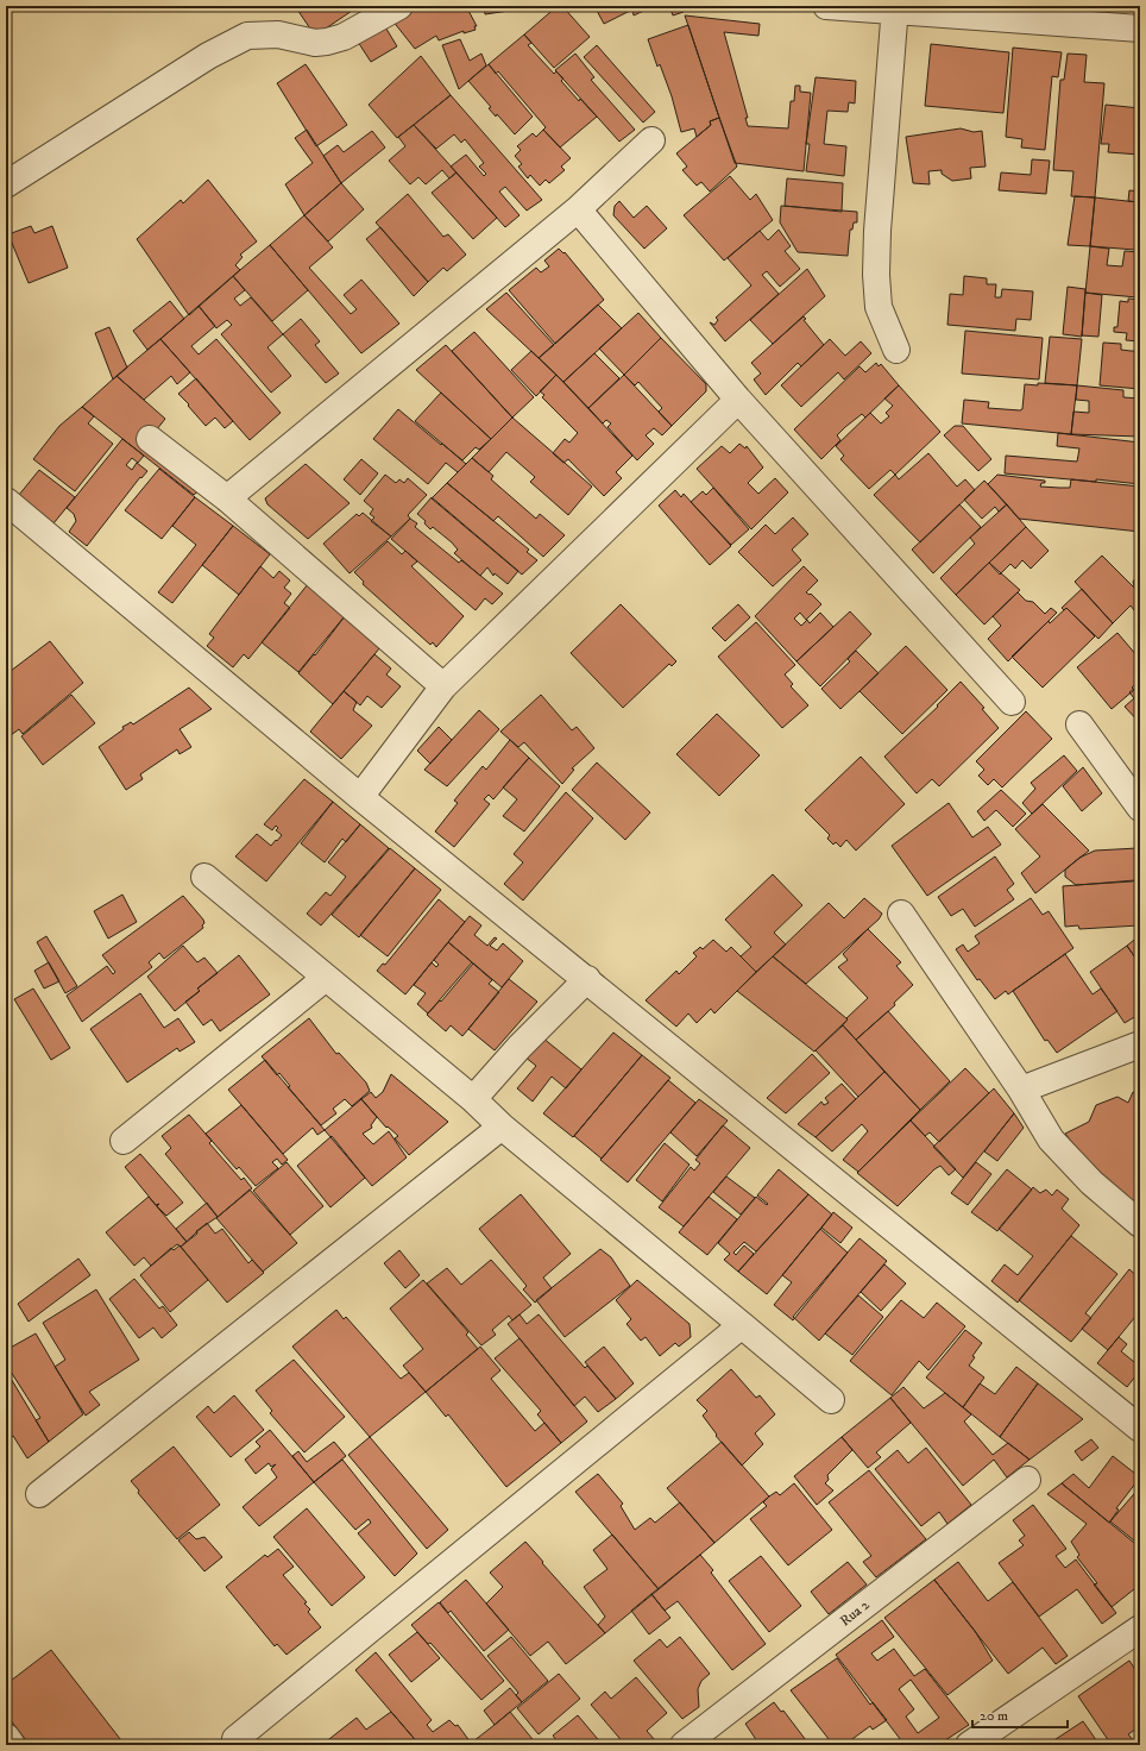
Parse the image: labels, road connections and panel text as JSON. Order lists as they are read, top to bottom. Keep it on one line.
{"streets":{"street":["Rua 2"]},"scale_bar":"20 m"}
